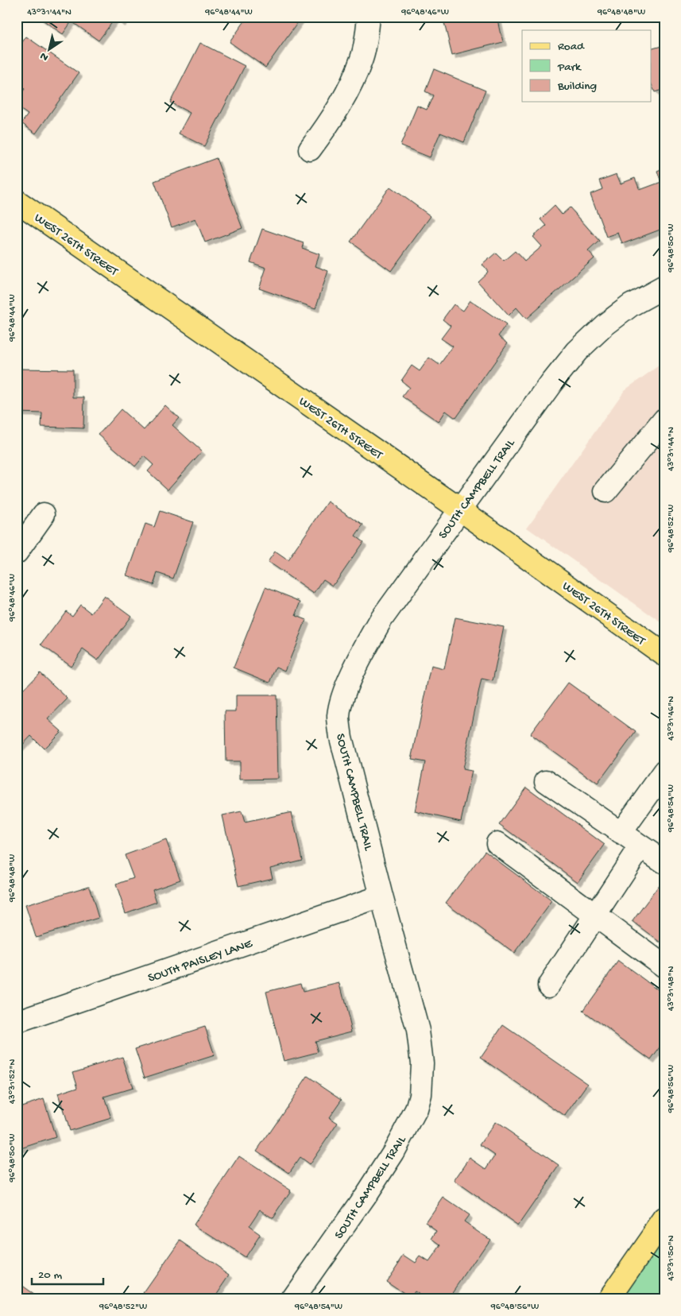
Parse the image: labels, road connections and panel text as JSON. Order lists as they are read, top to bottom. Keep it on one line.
{"streets":{"main road":["WEST 26TH STREET"],"street":["SOUTH CAMPBELL TRAIL","SOUTH PAISLEY LANE"]},"crossings":[["WEST 26TH STREET","SOUTH CAMPBELL TRAIL"],["SOUTH CAMPBELL TRAIL","SOUTH PAISLEY LANE"]],"legend":["Road","Park","Building"],"scale_bar":"20 m","north":"bottom left","coordinates":["43°31'44\"N","96°48'44\"W","96°48'46\"W","96°48'48\"W","96°48'50\"W","96°48'52\"W","43°31'46\"N","96°48'54\"W","43°31'48\"N","43°31'52\"N","96°48'56\"W","43°31'50\"N"]}
